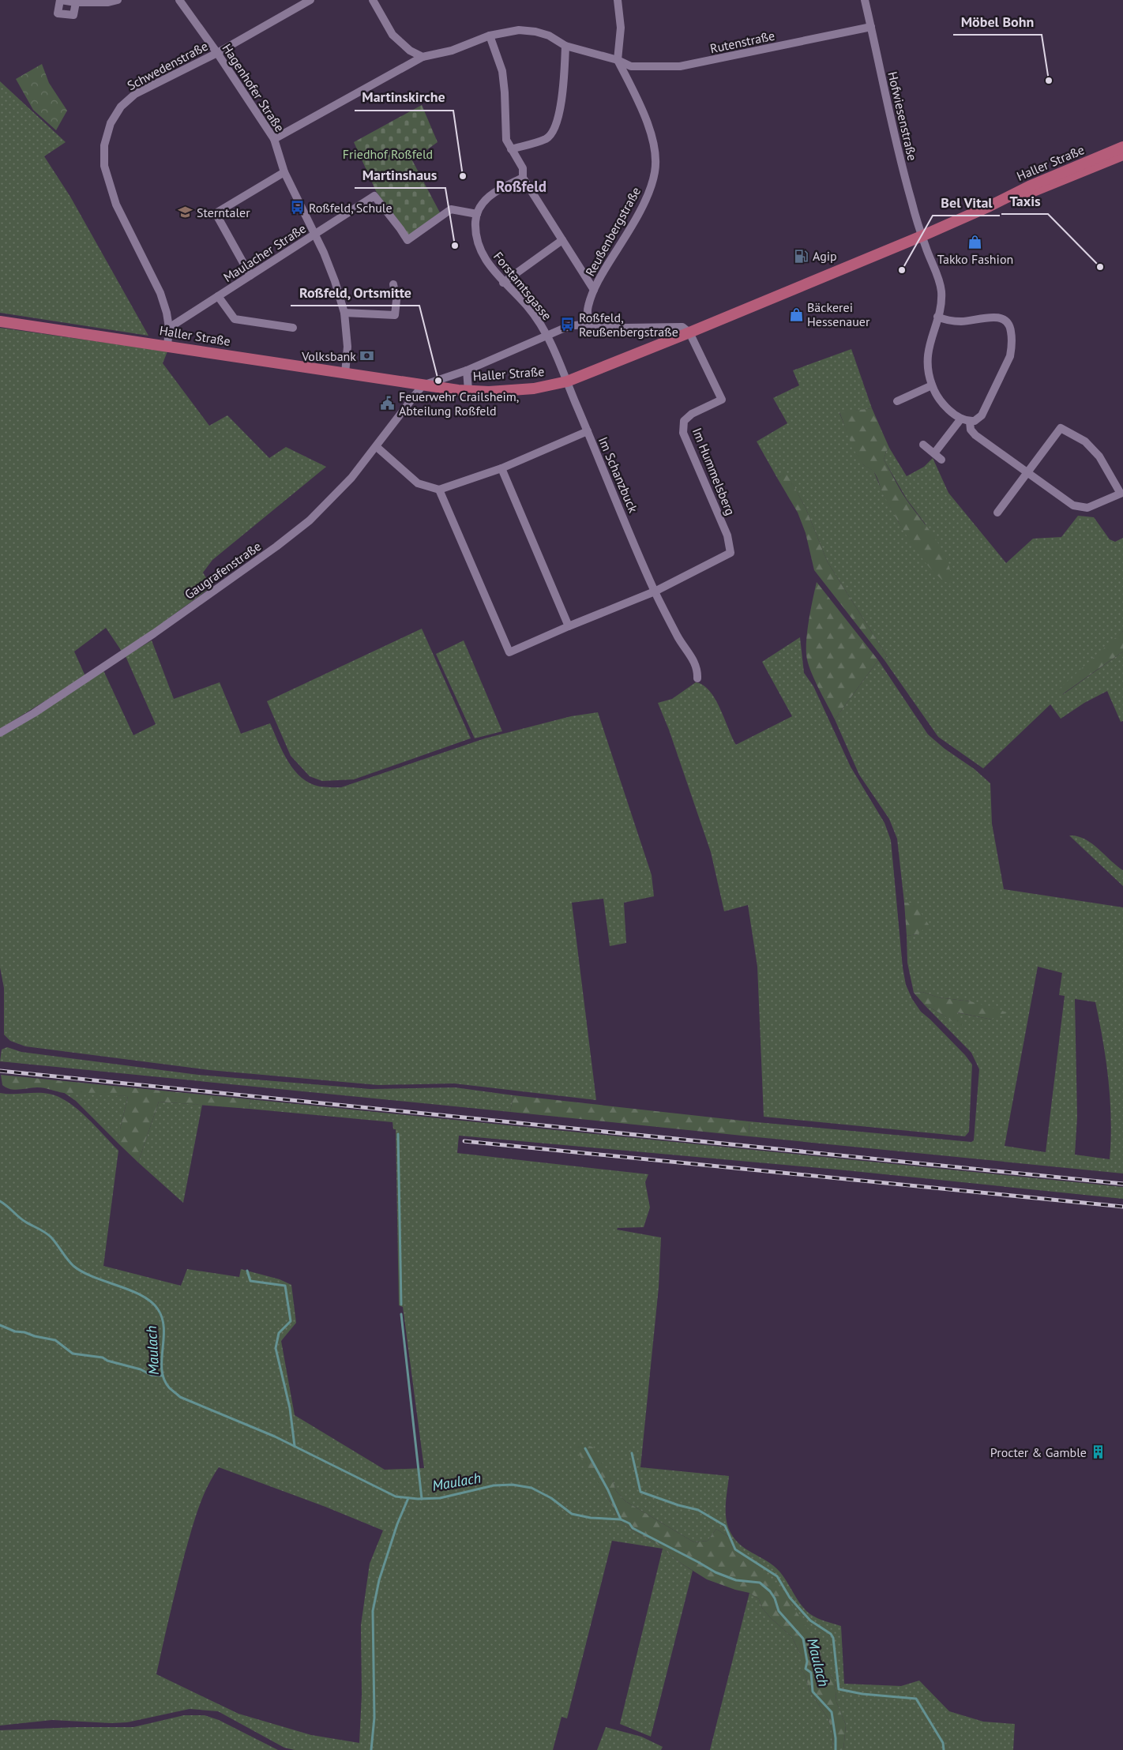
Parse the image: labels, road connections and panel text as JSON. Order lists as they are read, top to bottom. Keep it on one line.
{"streets":{"main road":["Haller Straße"],"street":["Rutenstraße","Schwedenstraße","Hagenhofer Straße","Hofwiesenstraße","Reußenbergstraße","Maulacher Straße","Forstamtsgasse","Im Hummelsberg","Im Schanzbuck","Gaugrafenstraße"]},"crossings":[["Rutenstraße","Hofwiesenstraße"],["Rutenstraße","Reußenbergstraße"],["Schwedenstraße","Hagenhofer Straße"],["Schwedenstraße","Maulacher Straße"],["Hagenhofer Straße","Haller Straße"],["Hagenhofer Straße","Maulacher Straße"],["Hofwiesenstraße","Haller Straße"],["Haller Straße","Forstamtsgasse"],["Haller Straße","Im Hummelsberg"],["Haller Straße","Gaugrafenstraße"],["Maulacher Straße","Forstamtsgasse"],["Forstamtsgasse","Im Schanzbuck"],["Im Hummelsberg","Im Schanzbuck"]],"districts":["Roßfeld"],"water":["Maulach"],"parks":["Friedhof Roßfeld"],"places":{"other":["Möbel Bohn","Martinskirche","Martinshaus","Taxis","Bel Vital","Roßfeld, Ortsmitte"],"bus stop":["Roßfeld, Schule","Roßfeld, Reußenbergstraße"],"school or university":["Sterntaler"],"shop":["Takko Fashion","Bäckerei Hessenauer"],"fuel station":["Agip"],"bank":["Volksbank"],"public building":["Feuerwehr Crailsheim, Abteilung Roßfeld"],"building":["Procter & Gamble"]}}
